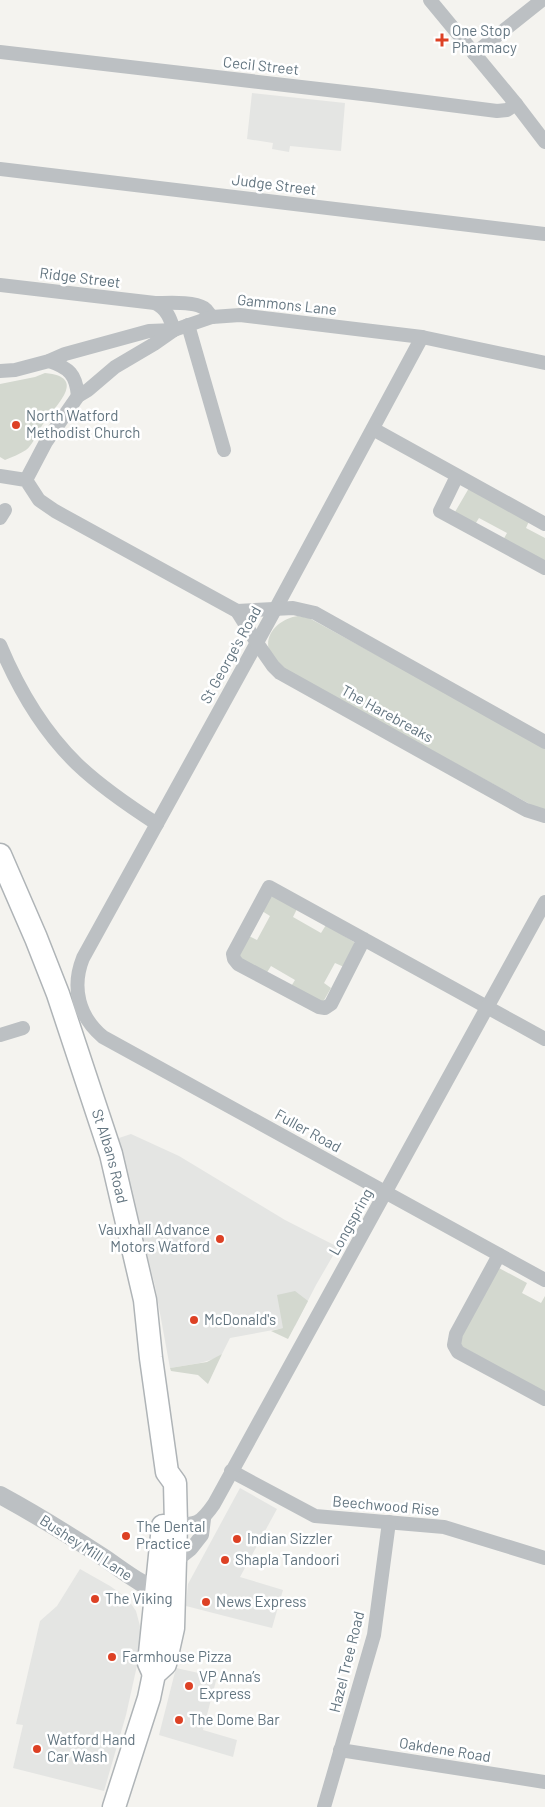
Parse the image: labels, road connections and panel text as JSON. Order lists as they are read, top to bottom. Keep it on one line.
{"streets":{"main road":["St Albans Road"],"street":["Cecil Street","Judge Street","Ridge Street","Gammons Lane","St George's Road","The Harebreaks","Fuller Road","Longspring","Beechwood Rise","Bushey Mill Lane","Hazel Tree Road","Oakdene Road"]},"crossings":[["Ridge Street","Gammons Lane"],["Gammons Lane","St George's Road"],["St George's Road","The Harebreaks"],["St George's Road","Fuller Road"],["Fuller Road","Longspring"],["St Albans Road","Longspring"],["St Albans Road","Bushey Mill Lane"],["Longspring","Beechwood Rise"],["Beechwood Rise","Hazel Tree Road"],["Hazel Tree Road","Oakdene Road"]],"places":{"health":["One Stop Pharmacy"],"other":["North Watford Methodist Church","Vauxhall Advance Motors Watford","McDonald's","The Dental Practice","Indian Sizzler","Shapla Tandoori","The Viking","News Express","Farmhouse Pizza","VP Anna’s Express","The Dome Bar","Watford Hand Car Wash"]}}
